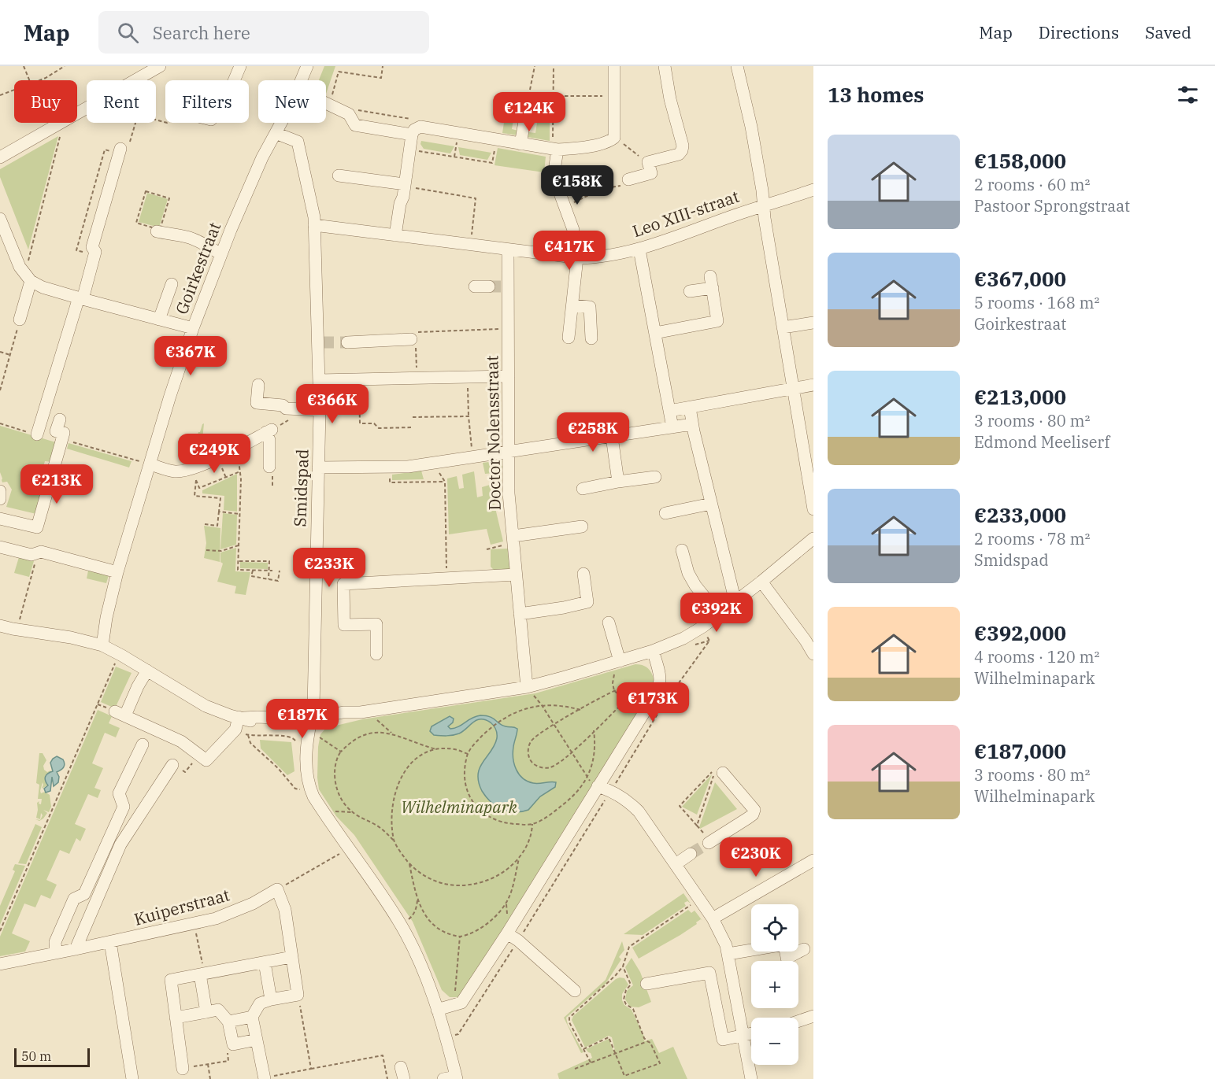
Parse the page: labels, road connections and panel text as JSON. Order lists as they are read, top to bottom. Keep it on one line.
{"streets":{"street":["Leo XIII-straat","Goirkestraat","Doctor Nolensstraat","Smidspad","Kuiperstraat"]},"crossings":[["Leo XIII-straat","Doctor Nolensstraat"],["Leo XIII-straat","Smidspad"],["Goirkestraat","Smidspad"]],"parks":["Wilhelminapark"],"scale_bar":"50 m","page":{"header":"Map","search":"Search here","nav":["Map","Directions","Saved"],"heading":"13 homes","chip":["Buy","Rent","Filters","New"],"price":["€124K","€158K","€417K","€367K","€366K","€258K","€249K","€213K","€233K","€392K","€173K","€187K","€230K"],"list":[{"name":"€158,000","note":"2 rooms · 60 m² · Pastoor Sprongstraat"},{"name":"€367,000","note":"5 rooms · 168 m² · Goirkestraat"},{"name":"€213,000","note":"3 rooms · 80 m² · Edmond Meeliserf"},{"name":"€233,000","note":"2 rooms · 78 m² · Smidspad"},{"name":"€392,000","note":"4 rooms · 120 m² · Wilhelminapark"},{"name":"€187,000","note":"3 rooms · 80 m² · Wilhelminapark"}],"map_buttons":["+","−"],"scale":"50 m"}}
